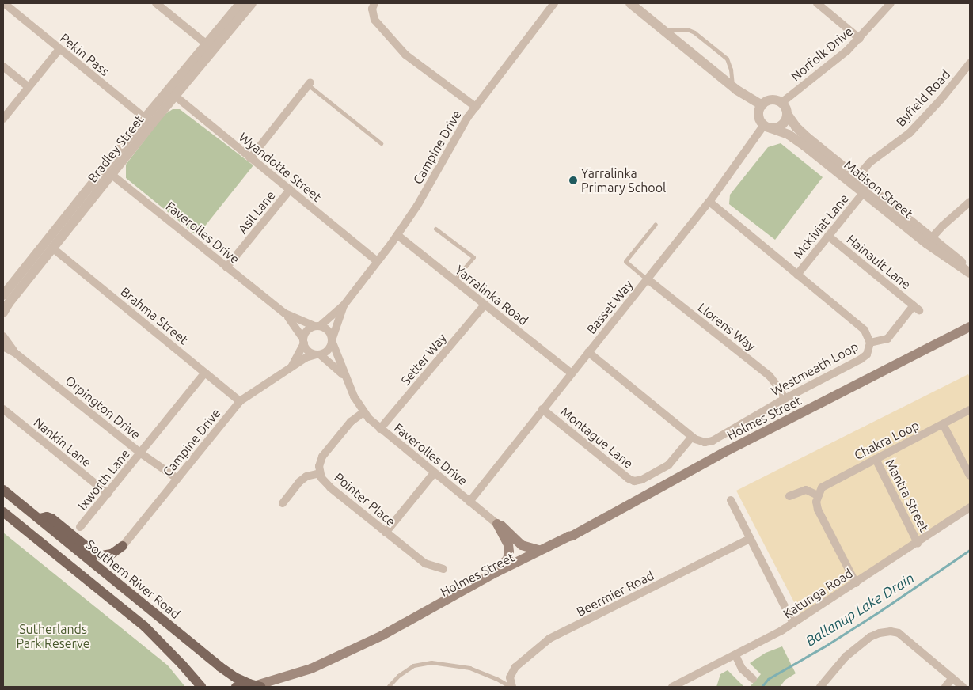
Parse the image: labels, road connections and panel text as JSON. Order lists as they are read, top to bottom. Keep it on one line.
{"streets":{"main road":["Holmes Street","Southern River Road"],"street":["Norfolk Drive","Pekin Pass","Byfield Road","Campine Drive","Bradley Street","Wyandotte Street","Matison Street","Asil Lane","McKiviat Lane","Faverolles Drive","Hainault Lane","Yarralinka Road","Basset Way","Brahma Street","Llorens Way","Setter Way","Westmeath Loop","Orpington Drive","Montague Lane","Chakra Loop","Nankin Lane","Ixworth Lane","Mantra Street","Pointer Place","Beermier Road","Katunga Road"]},"crossings":[["Norfolk Drive","Matison Street"],["Norfolk Drive","Basset Way"],["Pekin Pass","Bradley Street"],["Byfield Road","Matison Street"],["Campine Drive","Wyandotte Street"],["Campine Drive","Faverolles Drive"],["Campine Drive","Yarralinka Road"],["Campine Drive","Brahma Street"],["Campine Drive","Orpington Drive"],["Bradley Street","Wyandotte Street"],["Bradley Street","Faverolles Drive"],["Bradley Street","Brahma Street"],["Wyandotte Street","Asil Lane"],["Matison Street","McKiviat Lane"],["Matison Street","Basset Way"],["Asil Lane","Faverolles Drive"],["McKiviat Lane","Hainault Lane"],["McKiviat Lane","Westmeath Loop"],["Faverolles Drive","Basset Way"],["Faverolles Drive","Setter Way"],["Faverolles Drive","Pointer Place"],["Hainault Lane","Westmeath Loop"],["Yarralinka Road","Basset Way"],["Yarralinka Road","Setter Way"],["Basset Way","Llorens Way"],["Basset Way","Westmeath Loop"],["Basset Way","Montague Lane"],["Brahma Street","Ixworth Lane"],["Llorens Way","Westmeath Loop"],["Westmeath Loop","Montague Lane"],["Orpington Drive","Ixworth Lane"],["Holmes Street","Southern River Road"],["Chakra Loop","Mantra Street"],["Nankin Lane","Ixworth Lane"],["Mantra Street","Katunga Road"]],"water":["Ballanup Lake Drain"],"parks":["Sutherlands Park Reserve"],"places":["Yarralinka Primary School"]}
